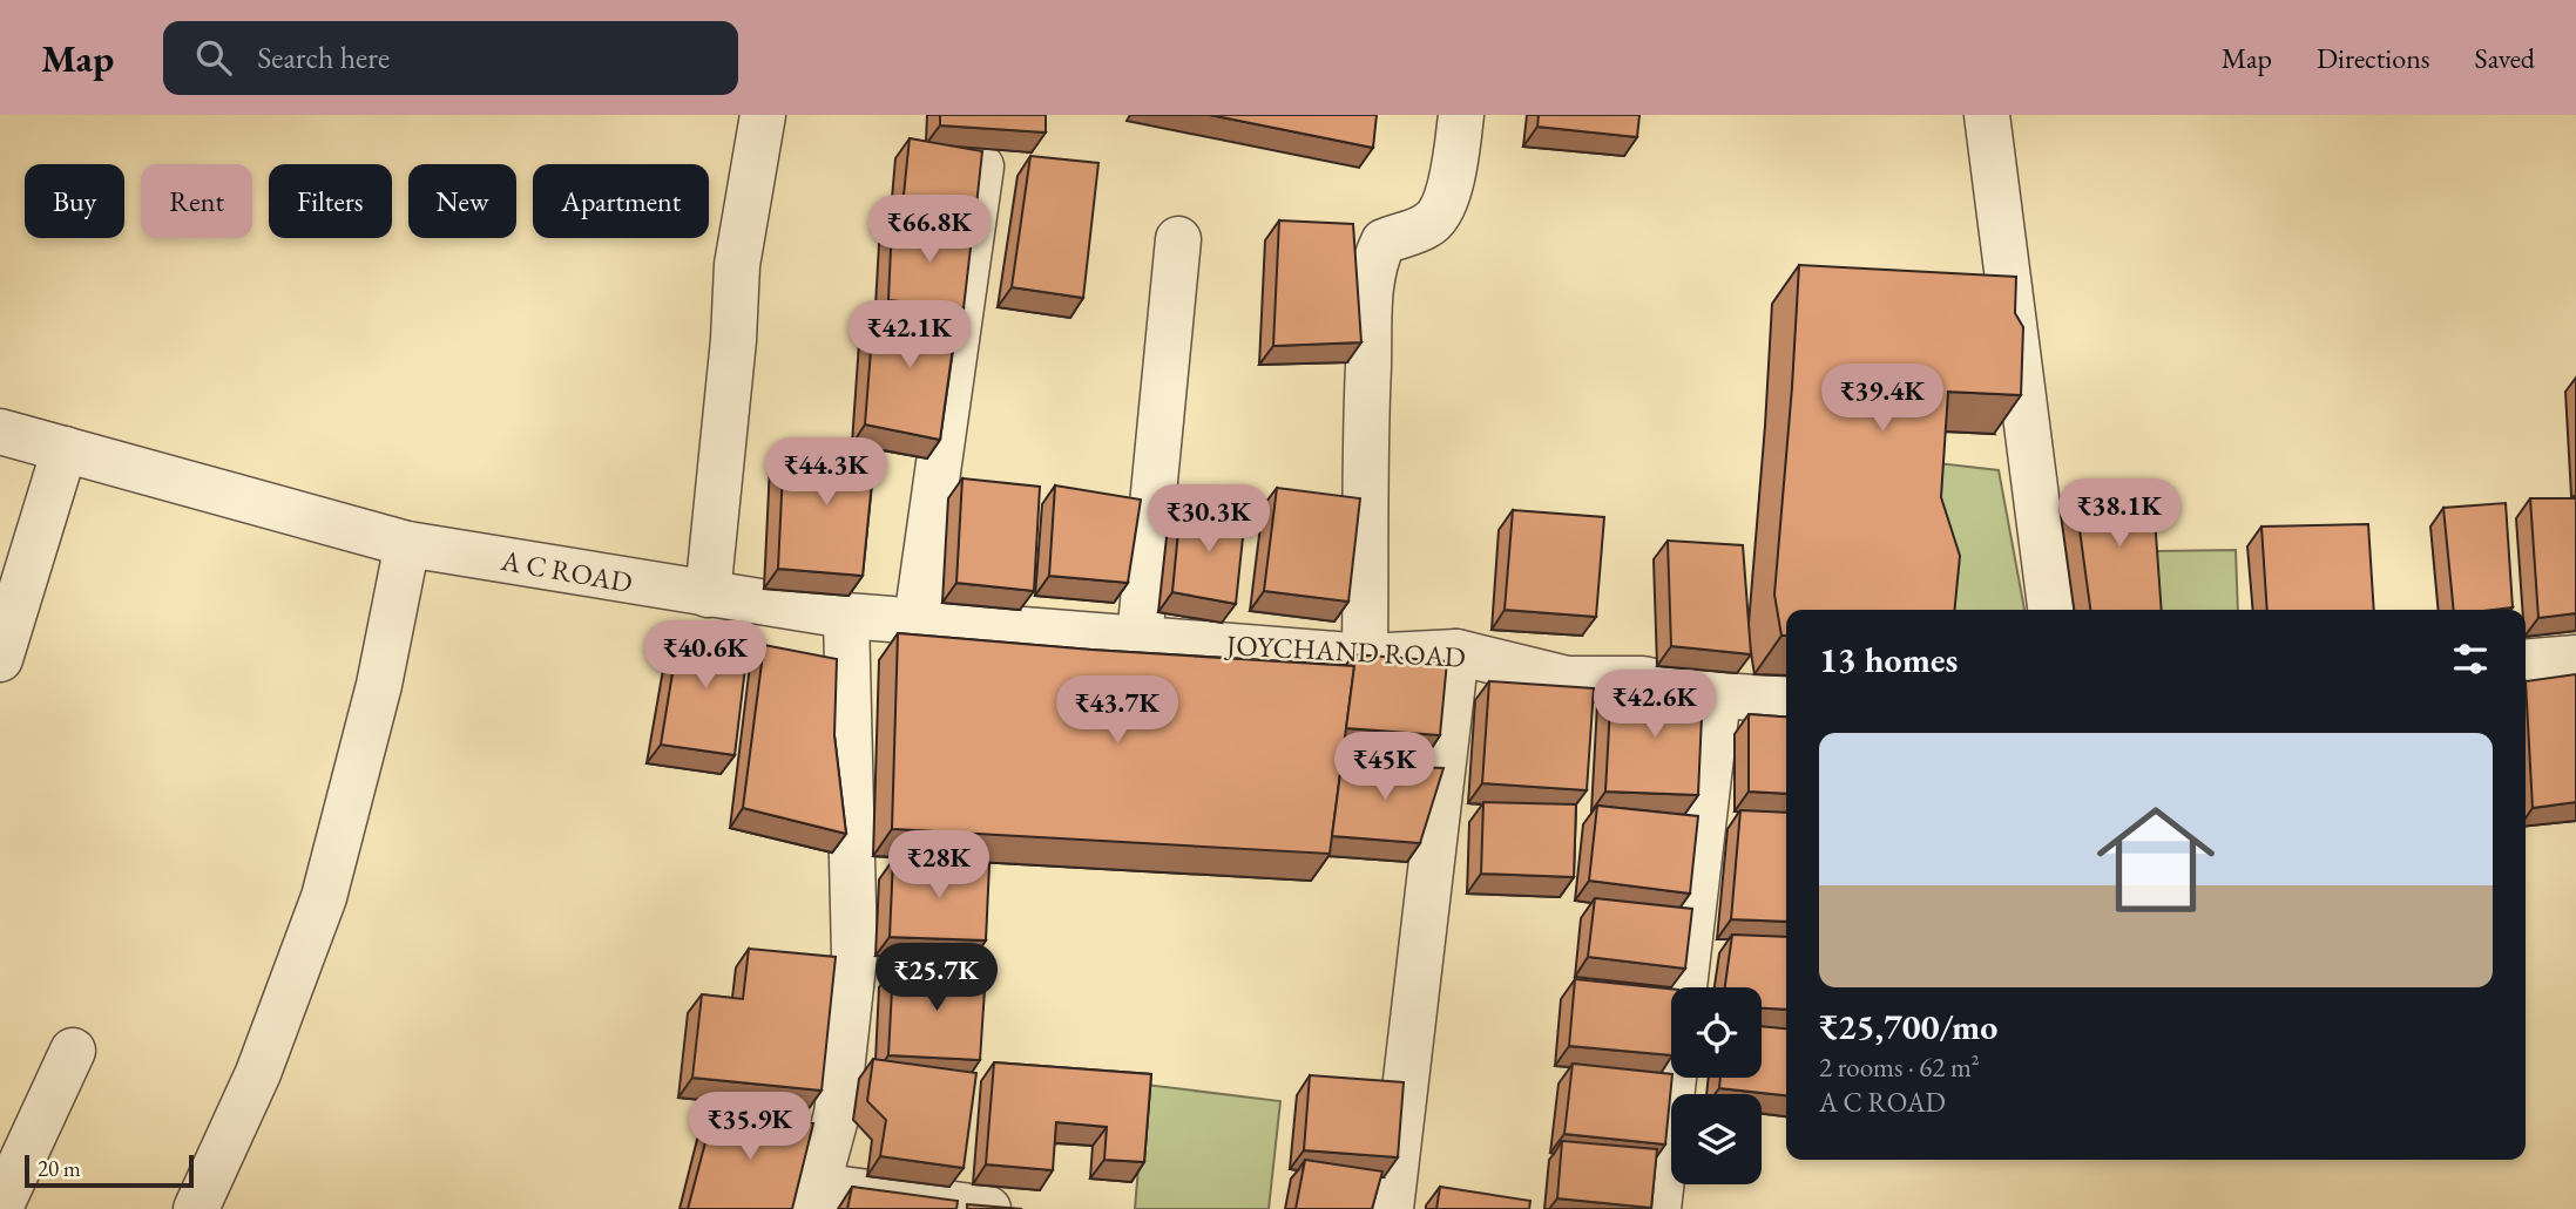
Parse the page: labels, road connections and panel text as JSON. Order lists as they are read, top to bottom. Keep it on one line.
{"streets":{"street":["A C ROAD","JOYCHAND ROAD"]},"crossings":[["A C ROAD","JOYCHAND ROAD"]],"scale_bar":"20 m","page":{"header":"Map","search":"Search here","nav":["Map","Directions","Saved"],"chip":["Buy","Rent","Filters","New","Apartment"],"price":["₹66.8K","₹42.1K","₹39.4K","₹44.3K","₹38.1K","₹30.3K","₹40.6K","₹42.6K","₹43.7K","₹45K","₹28K","₹25.7K","₹35.9K"],"heading":"13 homes","list":[{"name":"₹25,700/mo","note":"2 rooms · 62 m² · A C ROAD"}],"scale":"20 m"}}
